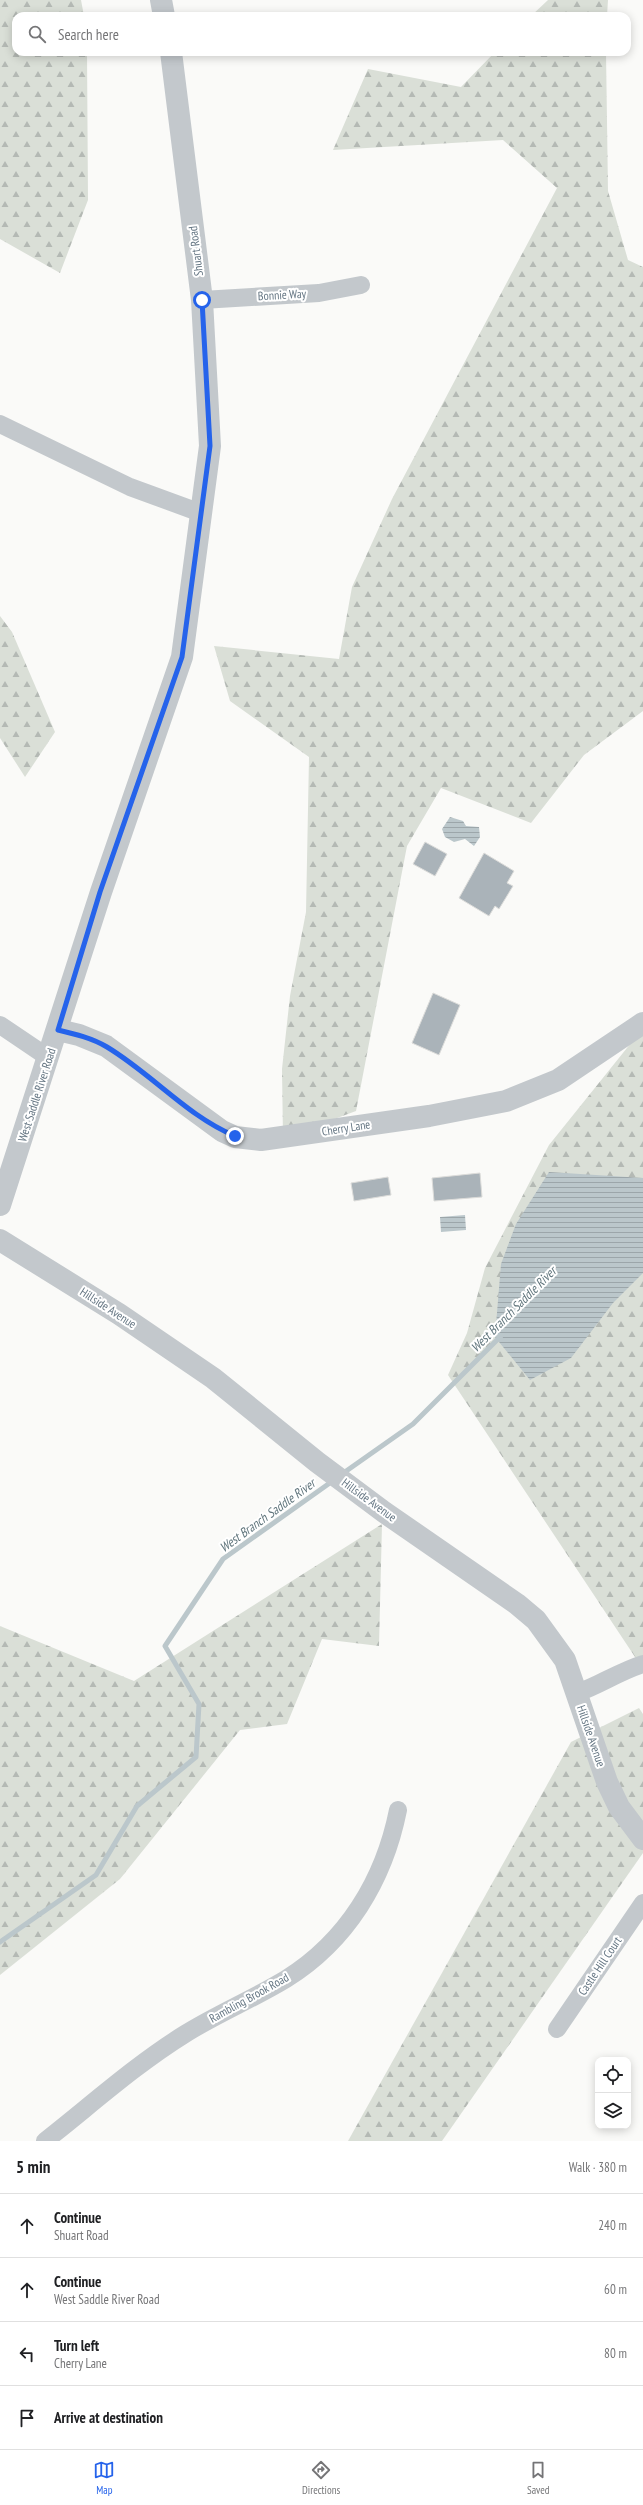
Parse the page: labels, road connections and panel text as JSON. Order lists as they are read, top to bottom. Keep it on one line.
{"streets":{"street":["Shuart Road","Bonnie Way","West Saddle River Road","Cherry Lane","Hillside Avenue","Castle Hill Court","Rambling Brook Road"]},"crossings":[["Shuart Road","Bonnie Way"],["Shuart Road","West Saddle River Road"],["West Saddle River Road","Cherry Lane"]],"water":["West Branch Saddle River"],"page":{"search":"Search here","heading":["5 min","Walk · 380 m"],"list":[["Continue","Shuart Road","240 m"],["Continue","West Saddle River Road","60 m"],["Turn left","Cherry Lane","80 m"],"Arrive at destination"],"nav":["Map","Directions","Saved"]}}
